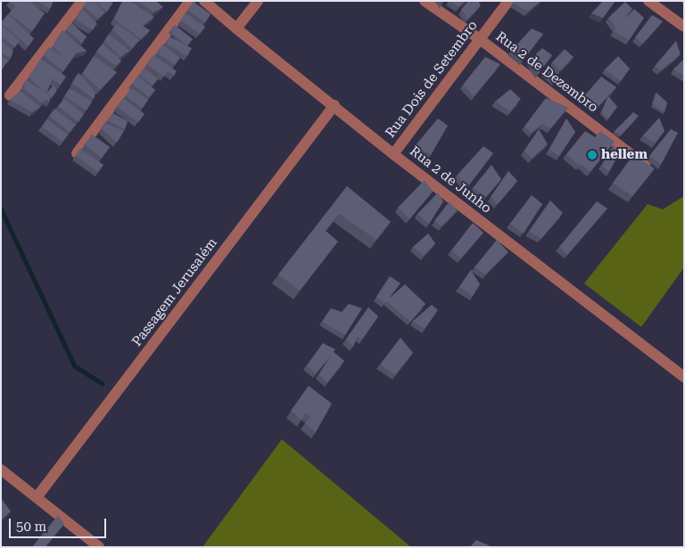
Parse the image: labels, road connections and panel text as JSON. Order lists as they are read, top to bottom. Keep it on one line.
{"streets":{"street":["Rua 2 de Dezembro","Rua Dois de Setembro","Rua 2 de Junho","Passagem Jerusalém"]},"crossings":[["Rua 2 de Dezembro","Rua Dois de Setembro"],["Rua Dois de Setembro","Rua 2 de Junho"],["Rua 2 de Junho","Passagem Jerusalém"]],"places":["hellem"],"scale_bar":"50 m"}
